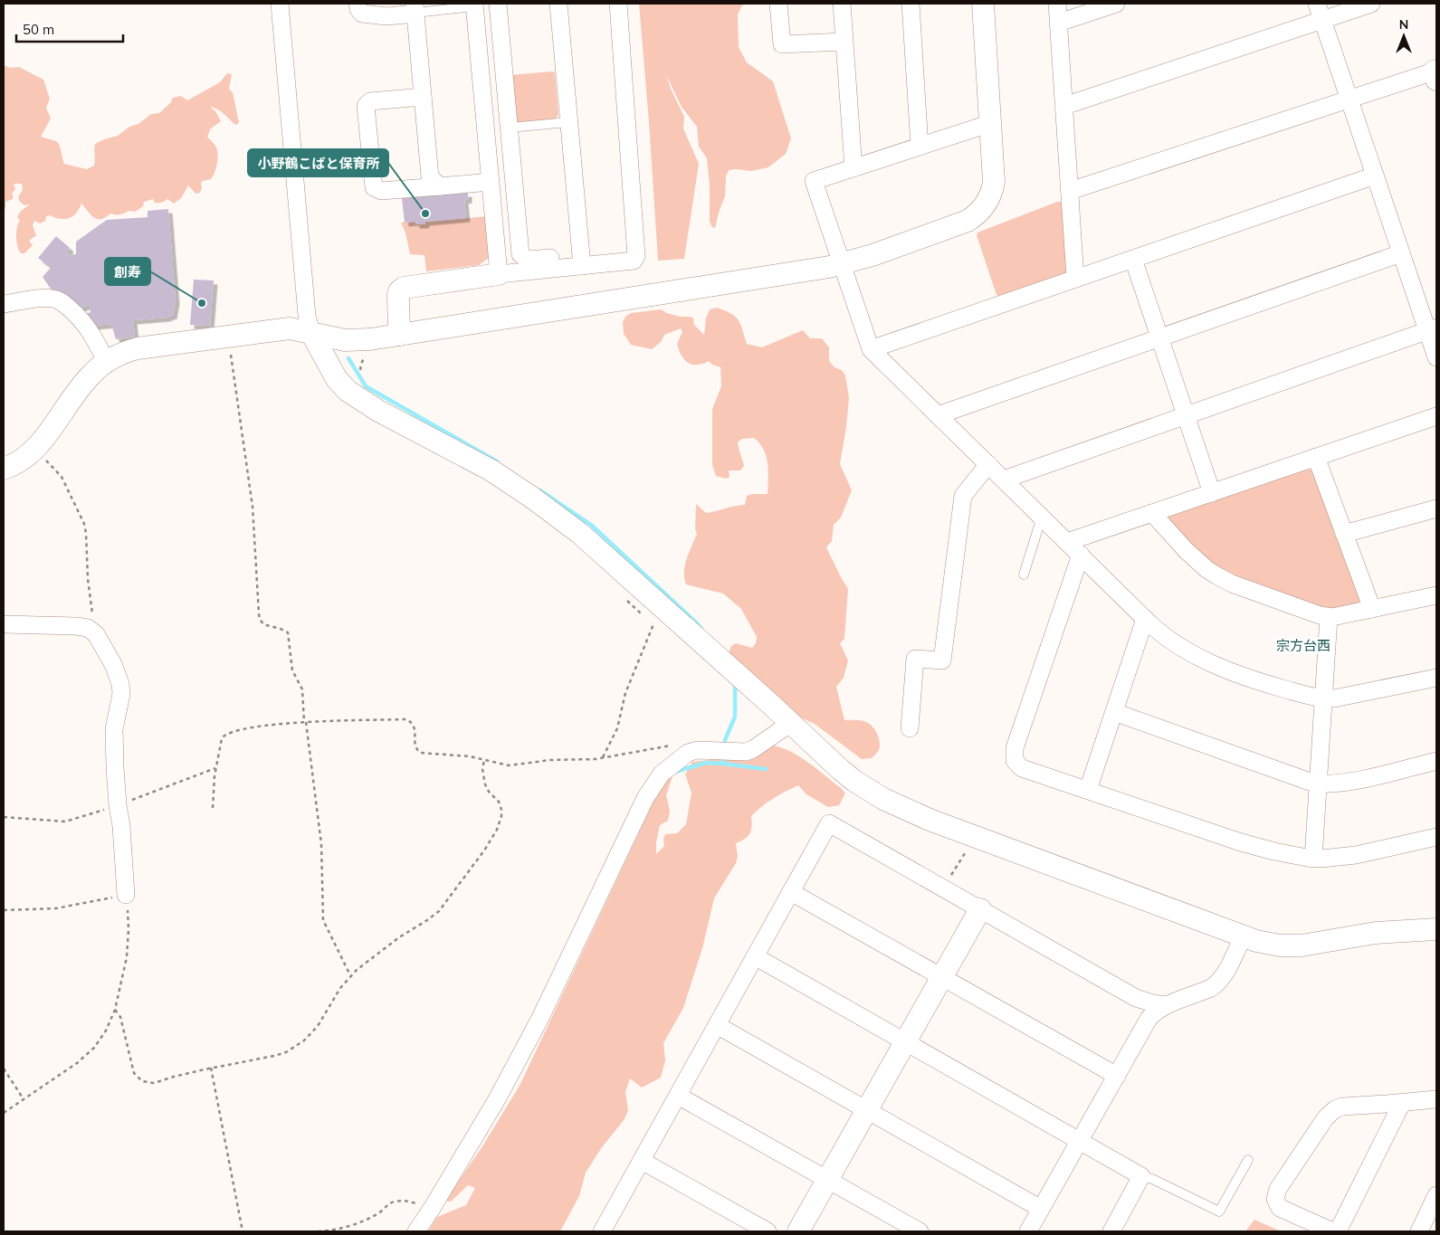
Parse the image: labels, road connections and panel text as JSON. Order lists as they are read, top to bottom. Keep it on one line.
{"districts":["宗方台西"],"places":["小野鶴こばと保育所","創寿"],"scale_bar":"50 m","north":"top"}
